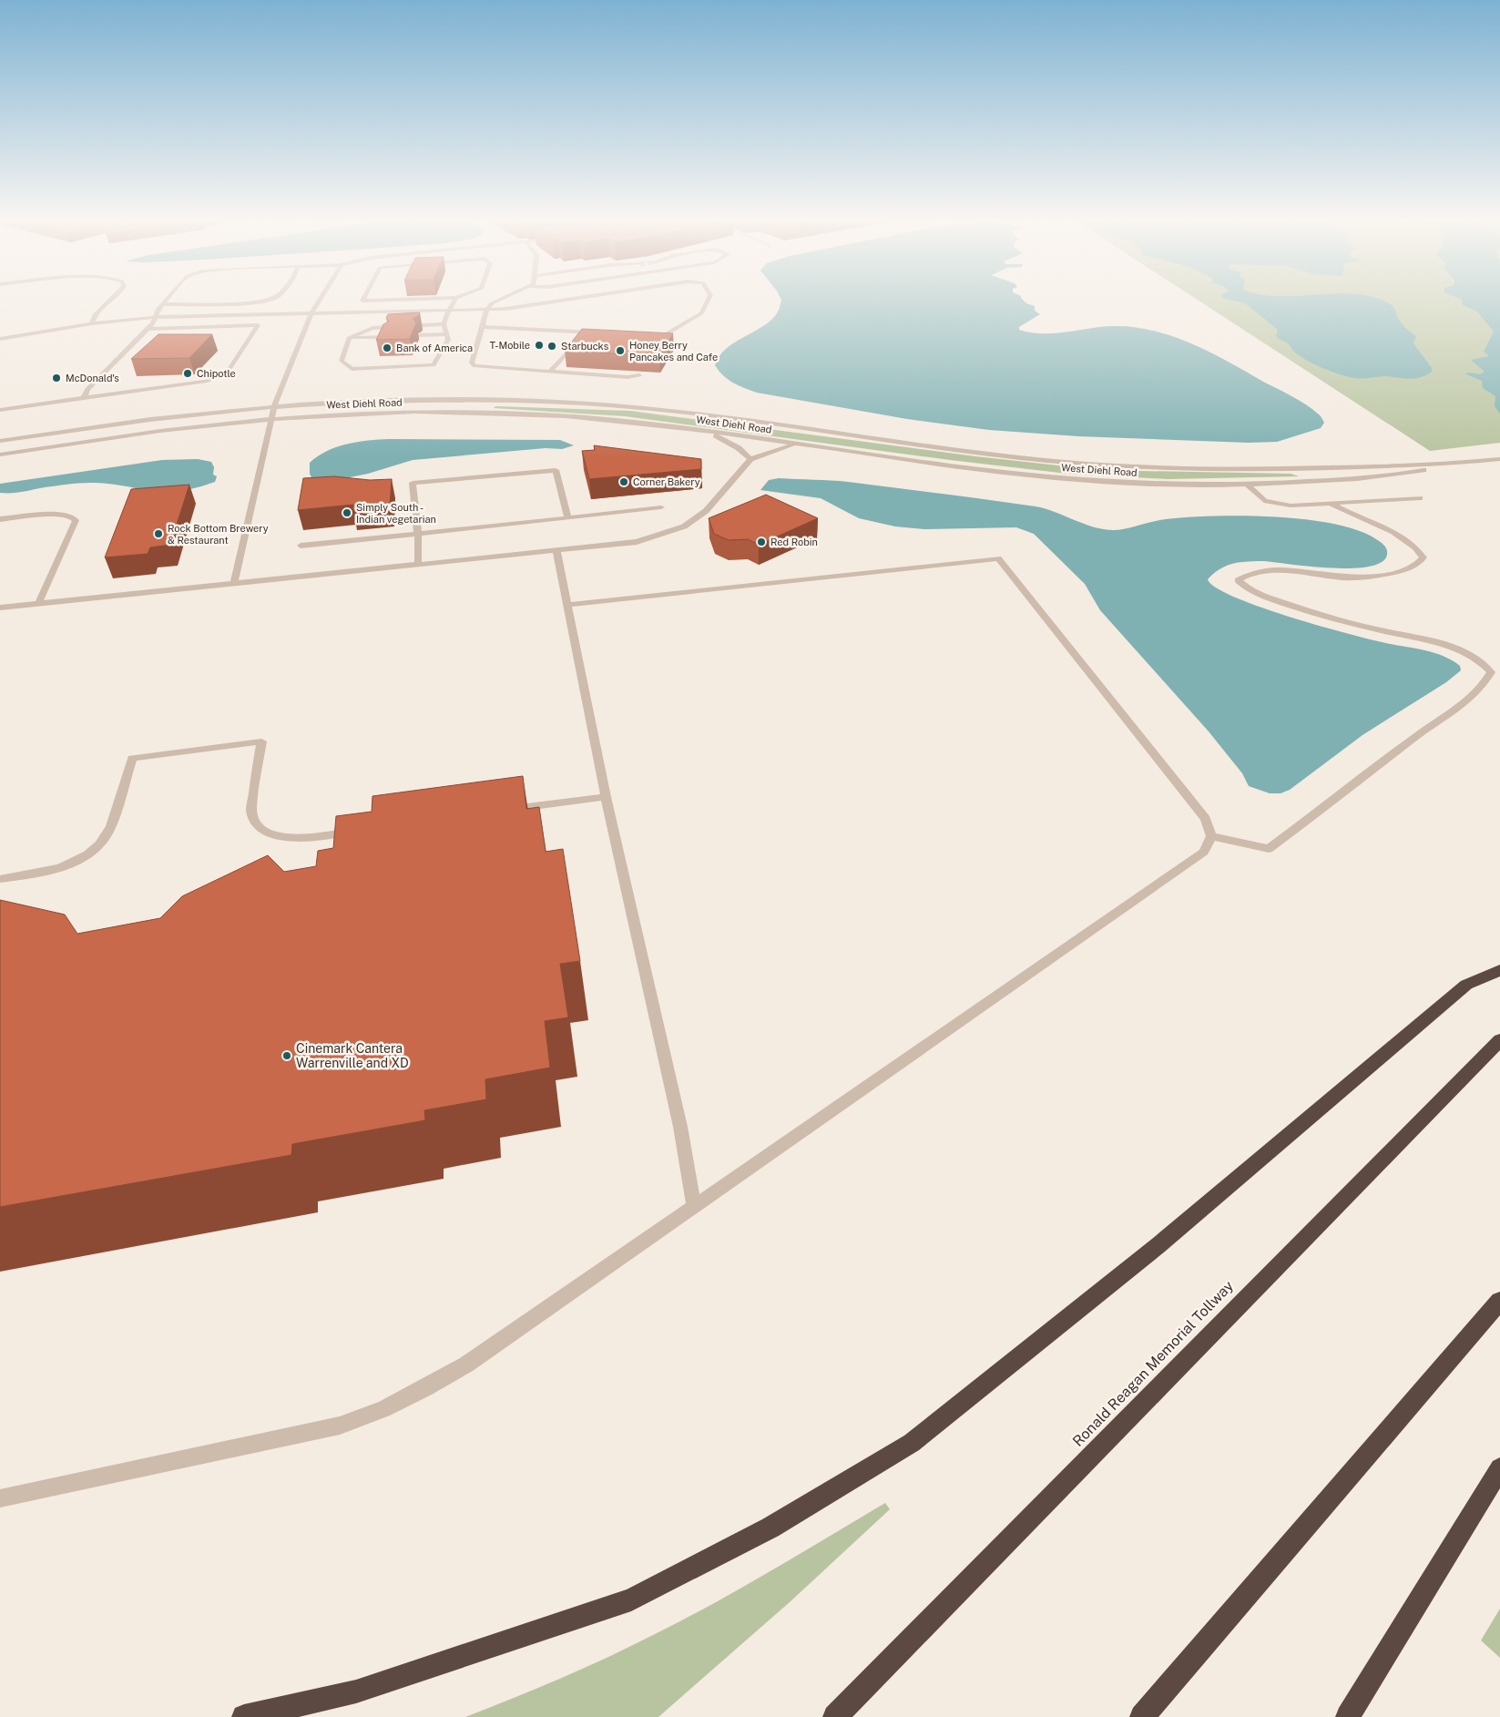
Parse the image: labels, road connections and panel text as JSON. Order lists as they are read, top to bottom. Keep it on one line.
{"streets":{"highway":["Ronald Reagan Memorial Tollway"],"street":["West Diehl Road"]},"places":["T-Mobile","Starbucks","Bank of America","Honey Berry Pancakes and Cafe","Chipotle","McDonald's","Corner Bakery","Simply South - Indian vegetarian","Rock Bottom Brewery & Restaurant","Red Robin","Cinemark Cantera Warrenville and XD"]}
